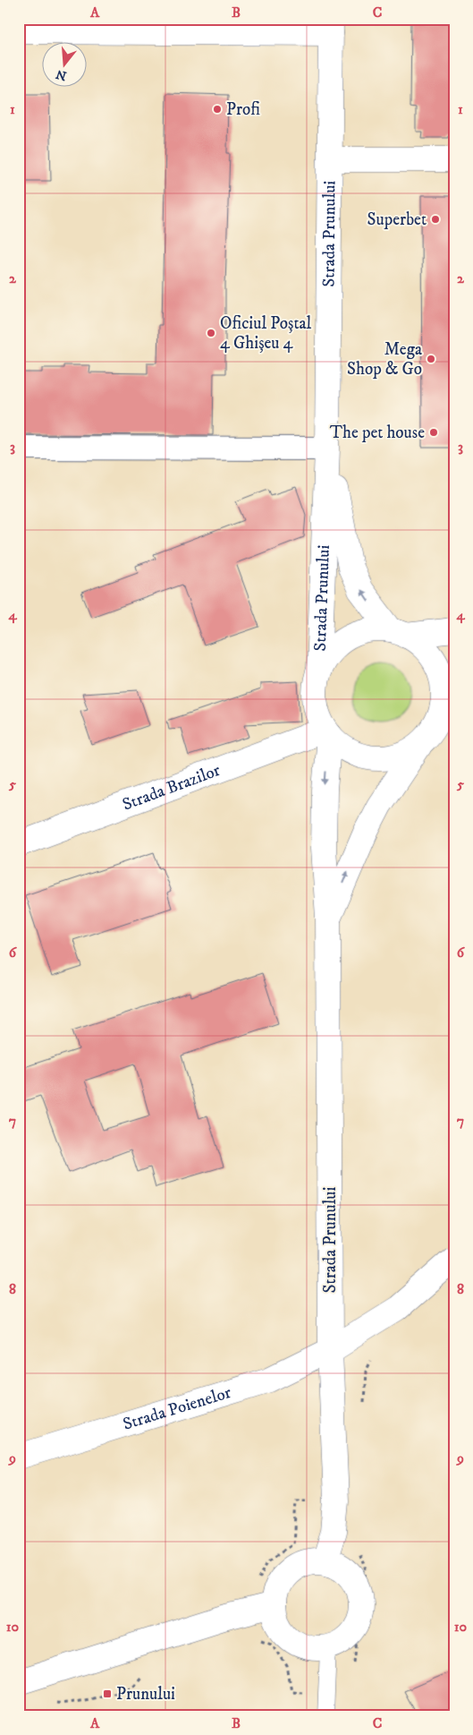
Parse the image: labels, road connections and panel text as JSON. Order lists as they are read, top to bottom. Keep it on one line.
{"streets":{"street":["Strada Prunului","Strada Brazilor","Strada Poienelor"]},"crossings":[["Strada Prunului","Strada Brazilor"],["Strada Prunului","Strada Poienelor"]],"places":{"other":["Profi","Superbet","Oficiul Poștal 4 Ghișeu 4","Mega Shop & Go","The pet house"],"transit":["Prunului"]},"north":"bottom","grid":{"columns":["A","B","C"],"rows":["1","2","3","4","5","6","7","8","9","10"]}}
